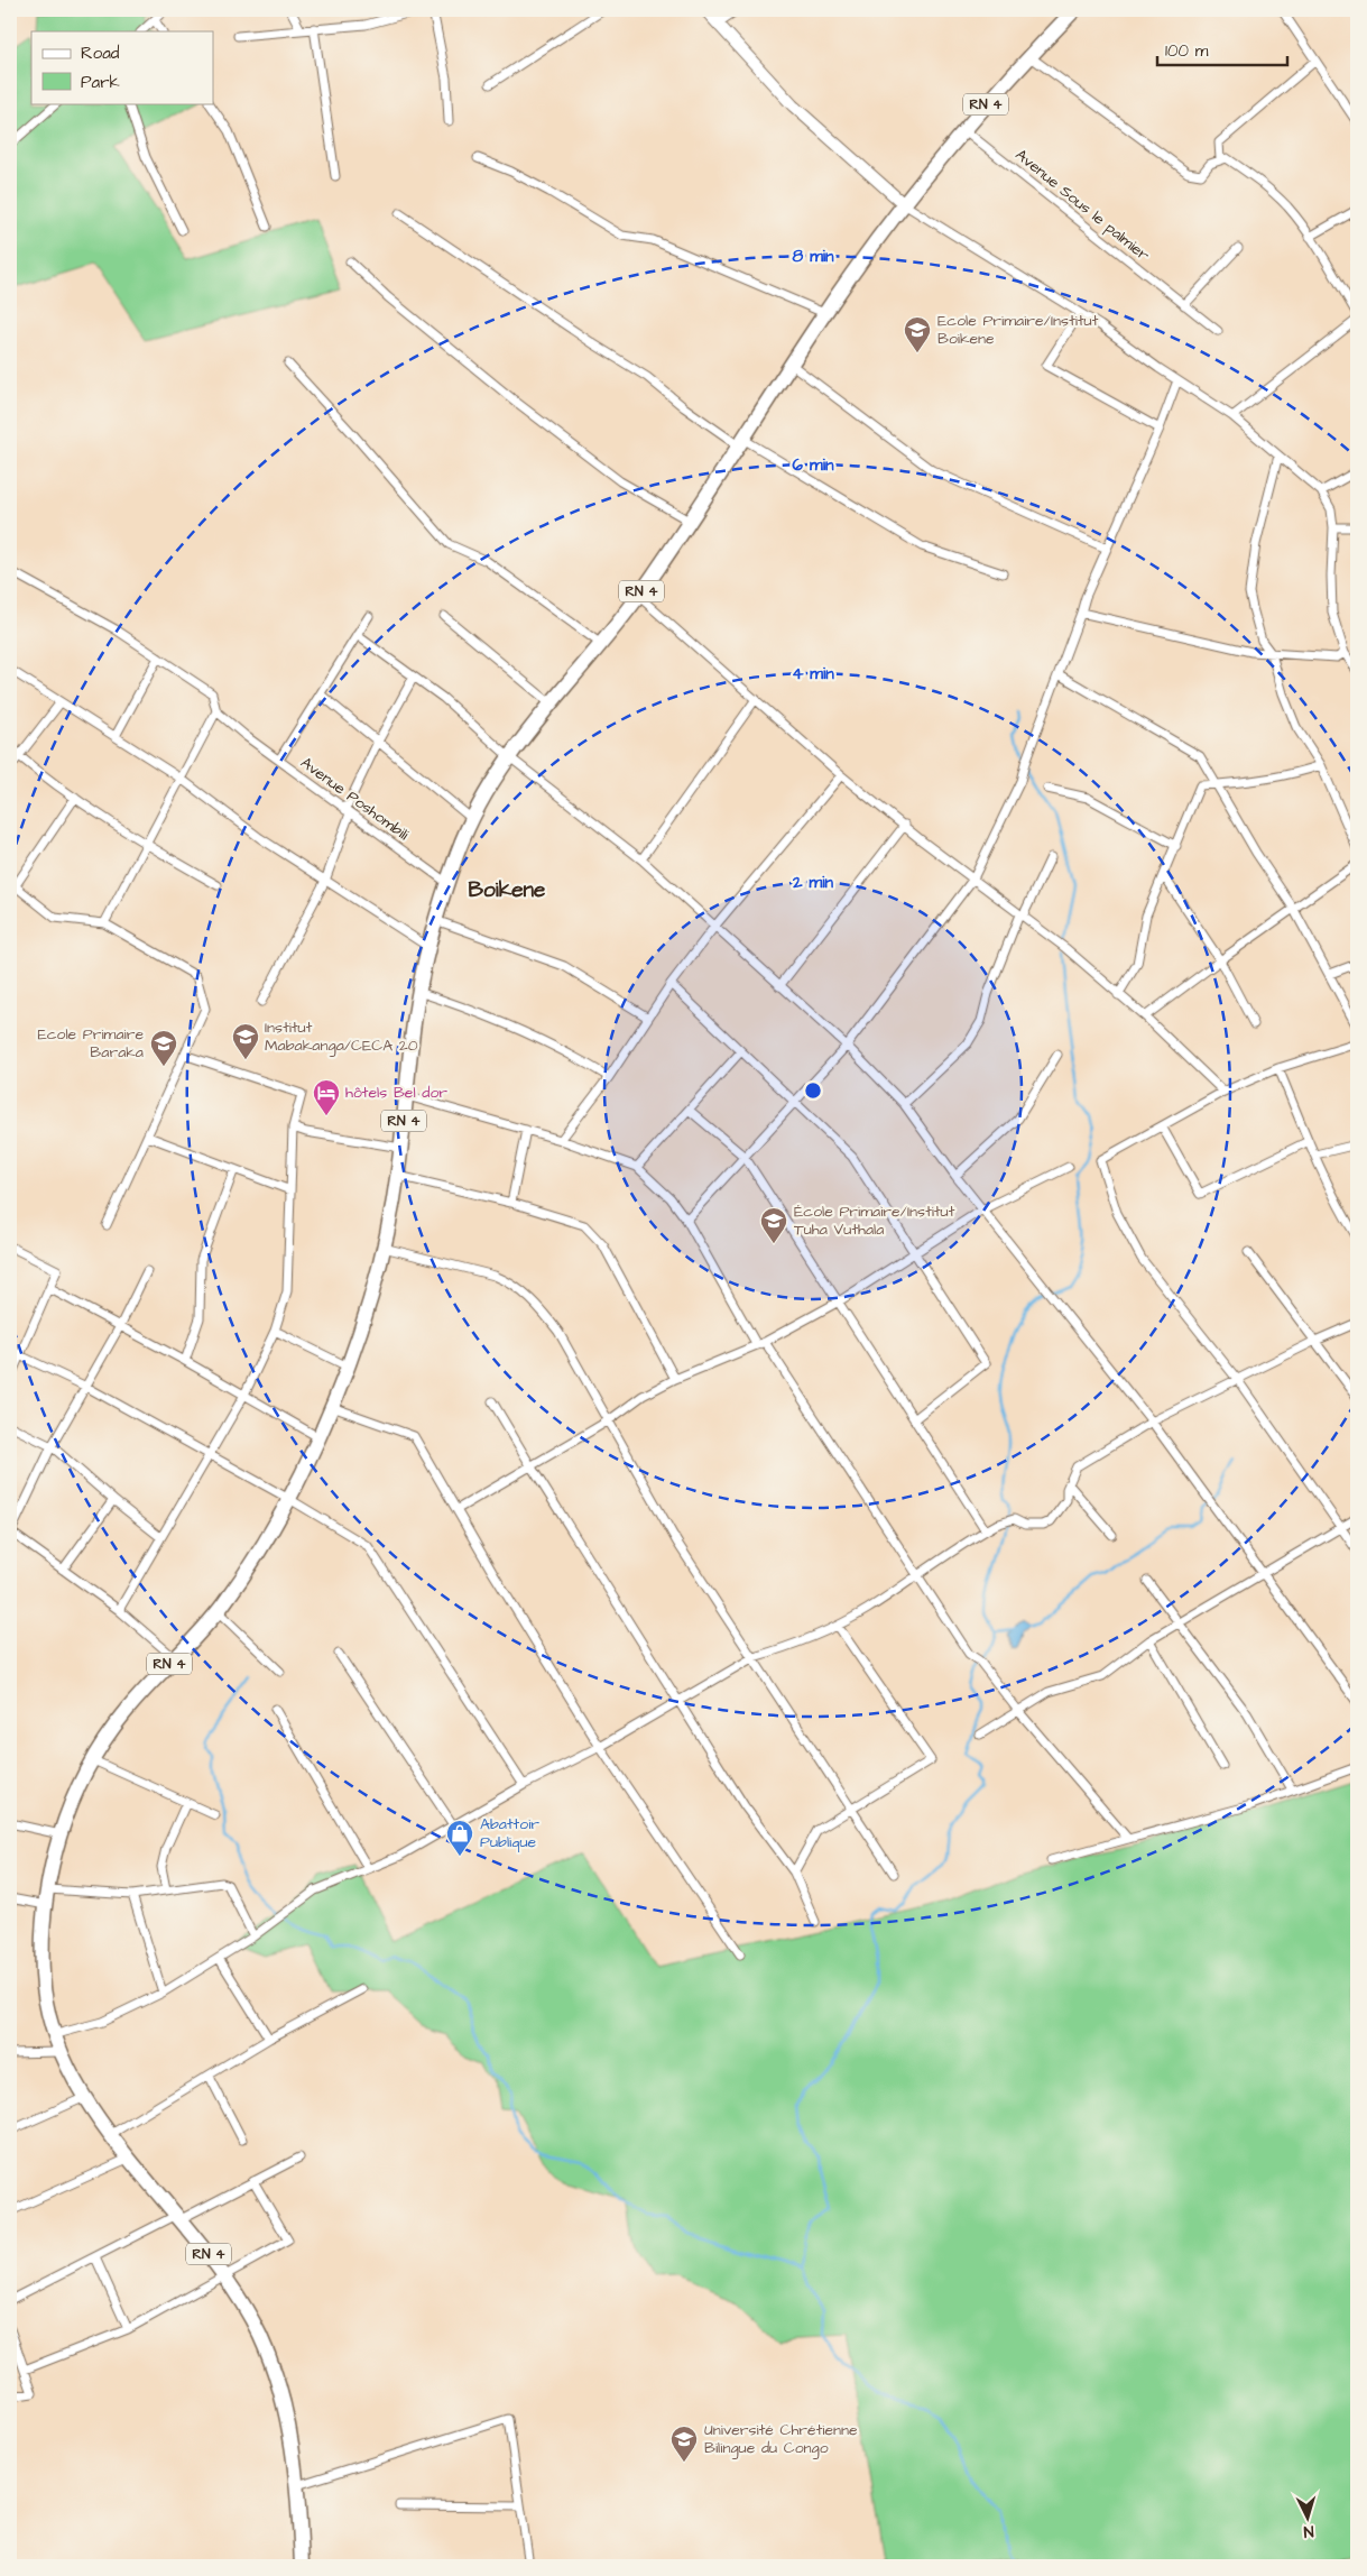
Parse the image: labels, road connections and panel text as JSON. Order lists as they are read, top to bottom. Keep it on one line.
{"streets":{"highway":["RN 4"],"street":["Avenue Sous le palmier","Avenue Poshombili"]},"crossings":[["RN 4","Avenue Sous le palmier"],["RN 4","Avenue Poshombili"]],"districts":["Boikene"],"places":{"school or university":["Ecole Primaire/Institut Boikene","Institut Mabakanga/CECA 20","Ecole Primaire Baraka","École Primaire/Institut Tuha Vuthala","Université Chrétienne Bilingue du Congo"],"hotel":["hôtels Bel dor"],"shop":["Abattoir Publique"]},"legend":["Road","Park"],"scale_bar":"100 m","north":"bottom","rings":["8 min","6 min","4 min","2 min"]}
